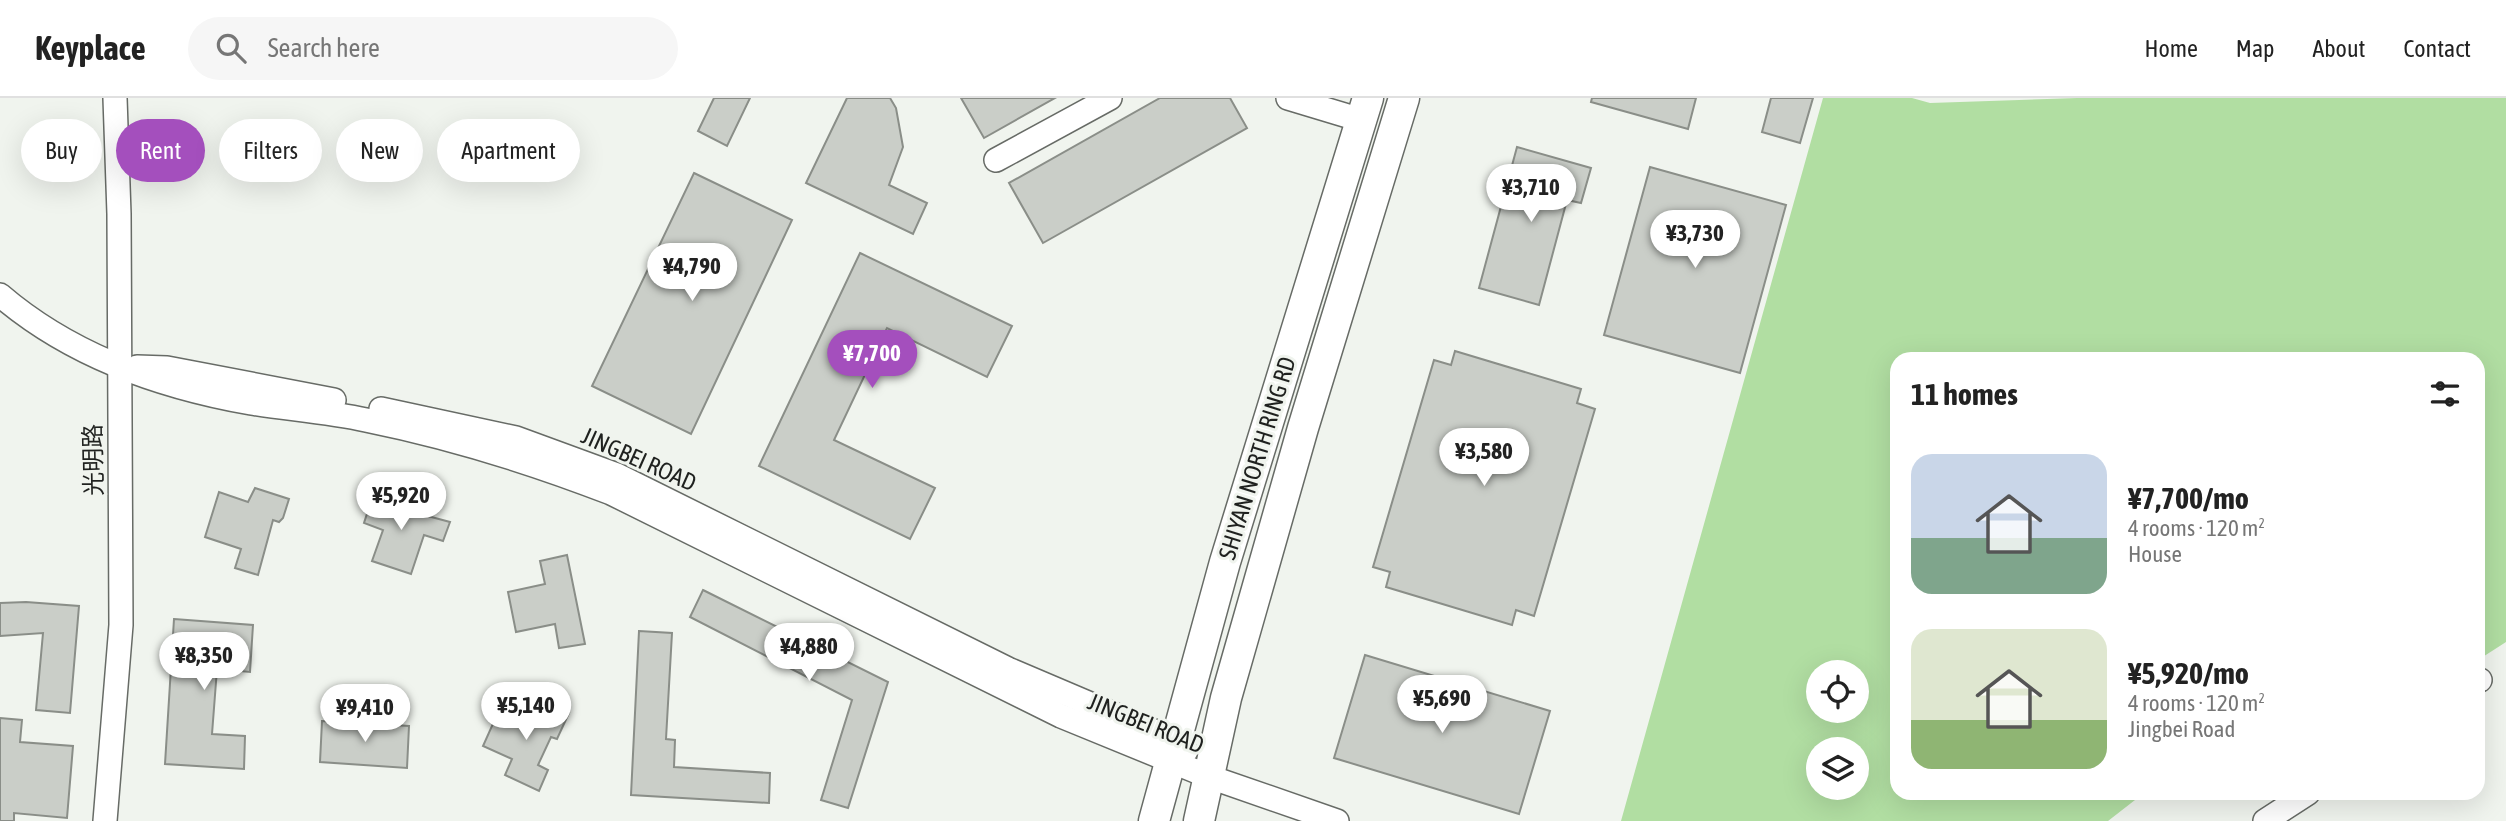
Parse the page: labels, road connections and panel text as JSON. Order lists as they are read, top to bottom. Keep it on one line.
{"streets":{"main road":["SHIYAN NORTH RING RD"],"street":["JINGBEI ROAD","光明路"]},"crossings":[["SHIYAN NORTH RING RD","JINGBEI ROAD"],["JINGBEI ROAD","光明路"]],"page":{"header":"Keyplace","search":"Search here","nav":["Home","Map","About","Contact"],"chip":["Buy","Rent","Filters","New","Apartment"],"price":["¥3,710","¥3,730","¥4,790","¥7,700","¥3,580","¥5,920","¥4,880","¥8,350","¥5,690","¥5,140","¥9,410"],"heading":"11 homes","list":[{"name":"¥7,700/mo","note":"4 rooms · 120 m² · House"},{"name":"¥5,920/mo","note":"4 rooms · 120 m² · Jingbei Road"}]}}
